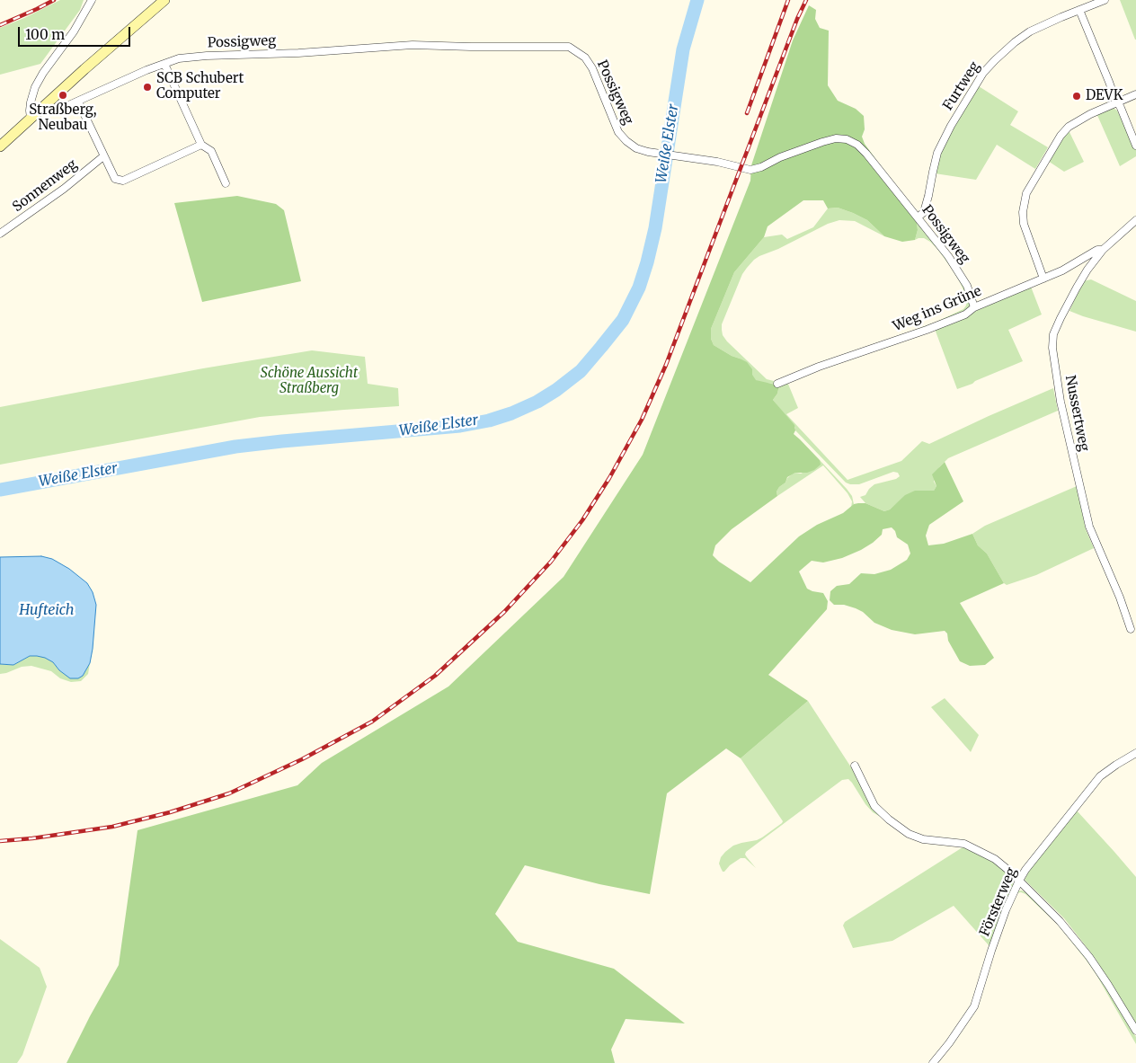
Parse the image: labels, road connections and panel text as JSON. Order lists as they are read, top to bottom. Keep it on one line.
{"streets":{"street":["Possigweg","Furtweg","Sonnenweg","Weg ins Grüne","Nussertweg","Försterweg"]},"crossings":[["Possigweg","Furtweg"],["Possigweg","Weg ins Grüne"],["Weg ins Grüne","Nussertweg"]],"water":["Weiße Elster","Hufteich"],"parks":["Schöne Aussicht Straßberg"],"places":["SCB Schubert Computer","Straßberg, Neubau","DEVK"],"scale_bar":"100 m"}
